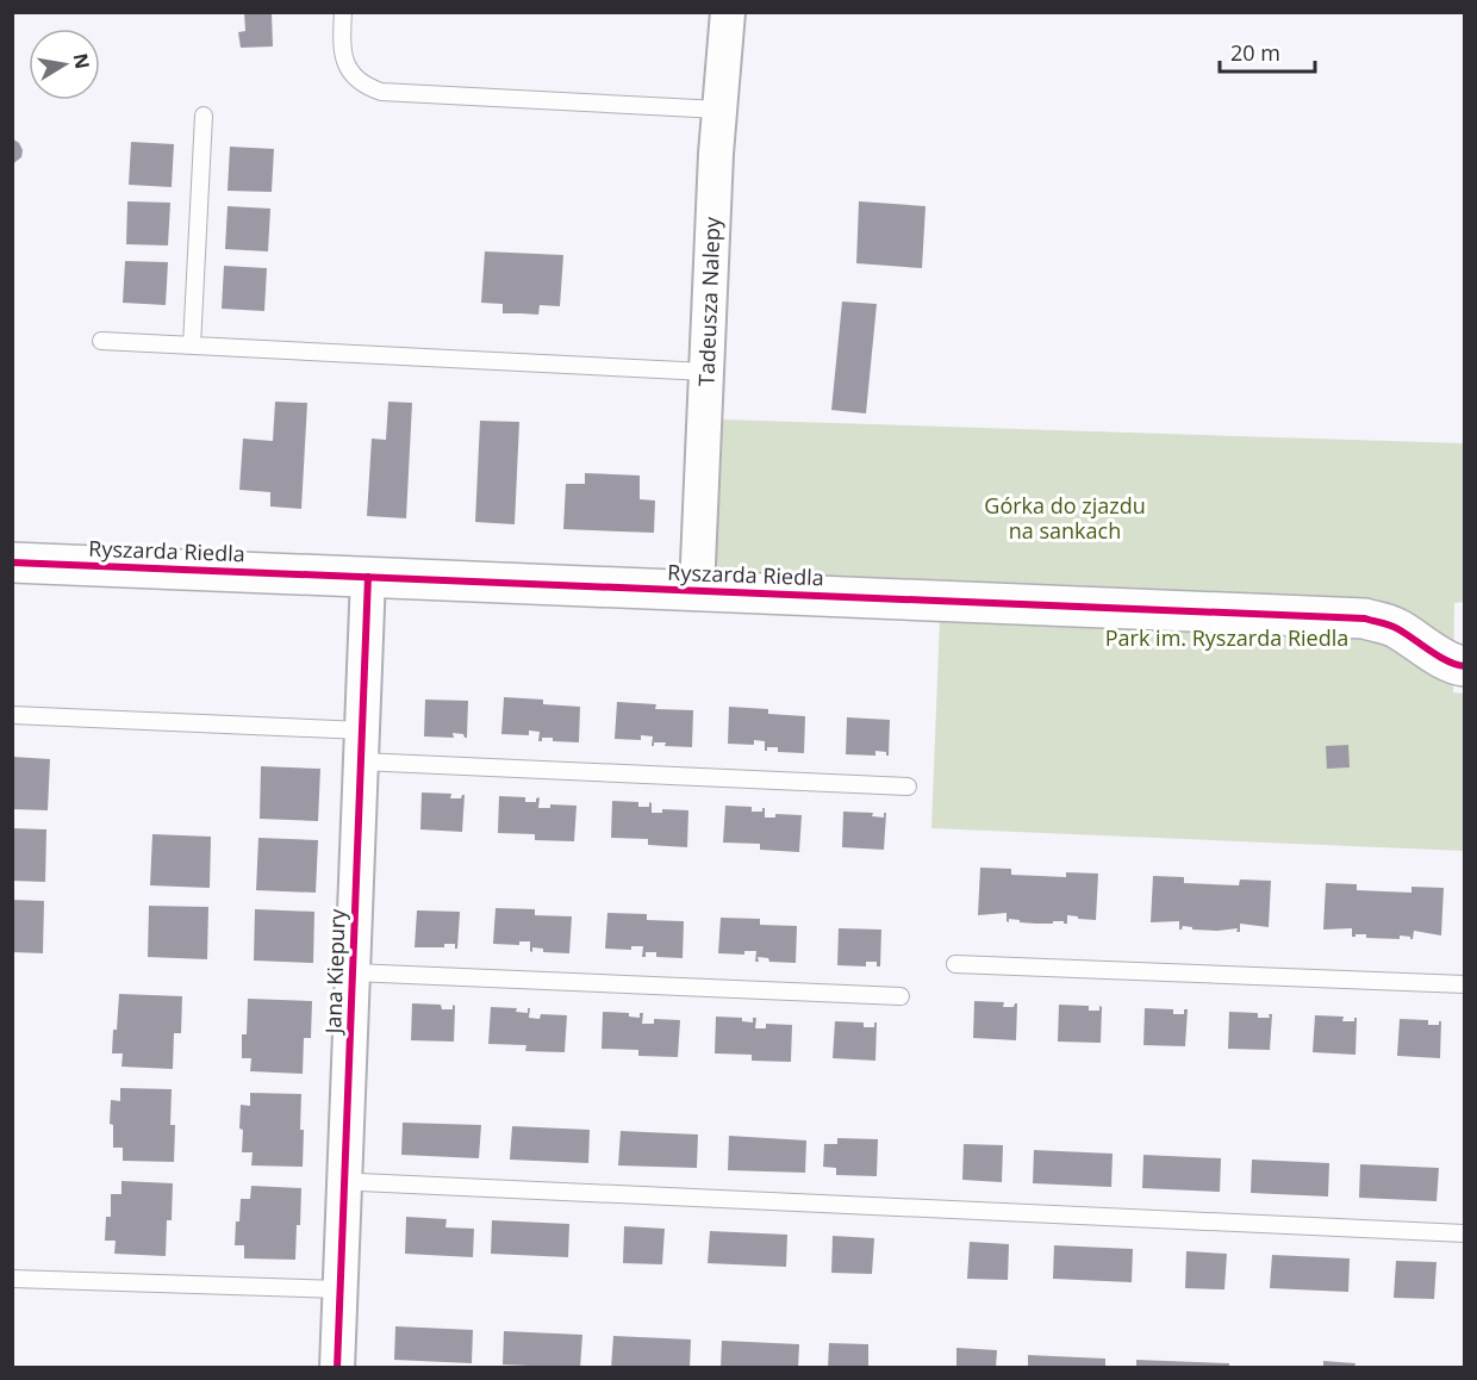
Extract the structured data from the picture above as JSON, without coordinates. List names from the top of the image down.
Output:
{
  "streets": {
    "street": ["Tadeusza Nalepy", "Ryszarda Riedla", "Jana Kiepury"]
  },
  "crossings": [
    ["Tadeusza Nalepy", "Ryszarda Riedla"],
    ["Ryszarda Riedla", "Jana Kiepury"]
  ],
  "parks": ["Górka do zjazdu na sankach", "Park im. Ryszarda Riedla"],
  "scale_bar": "20 m",
  "north": "right"
}
